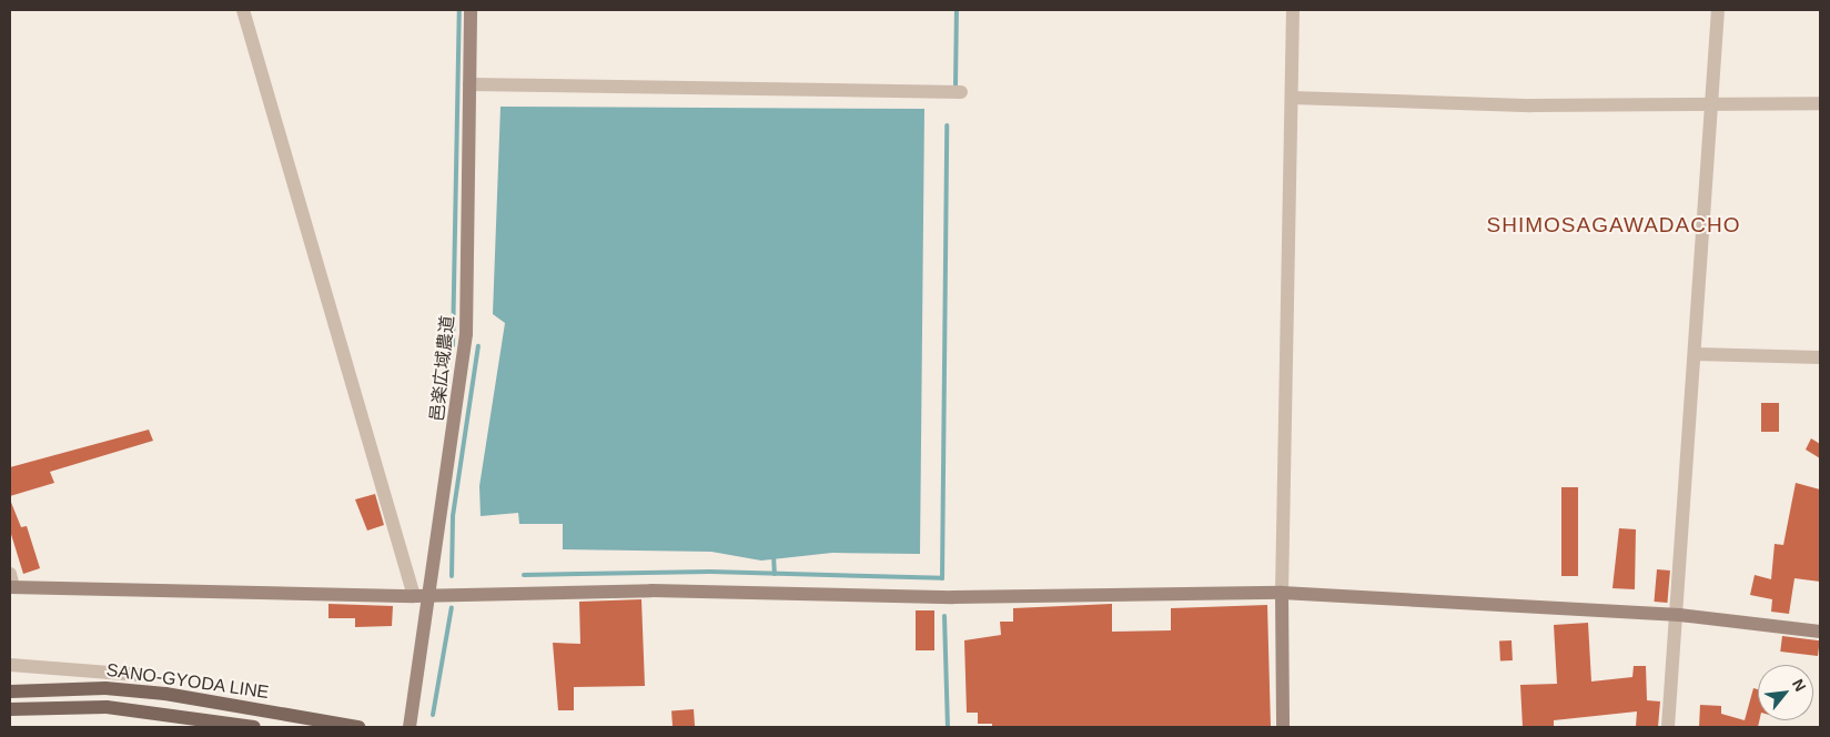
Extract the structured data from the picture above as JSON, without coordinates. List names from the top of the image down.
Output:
{
  "streets": {
    "main road": ["SANO-GYODA LINE"],
    "street": ["邑楽広域農道"]
  },
  "districts": ["SHIMOSAGAWADACHO"],
  "north": "top right"
}
